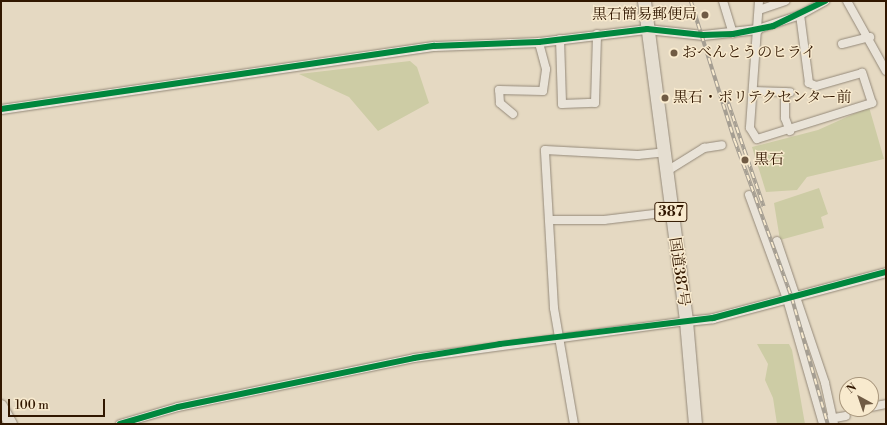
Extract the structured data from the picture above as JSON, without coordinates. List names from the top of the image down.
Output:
{
  "streets": {
    "highway": ["387", "国道387号"]
  },
  "places": [
    "黒石簡易郵便局",
    "おべんとうのヒライ",
    "黒石・ポリテクセンター前",
    "黒石"
  ],
  "scale_bar": "100 m",
  "north": "top left"
}
